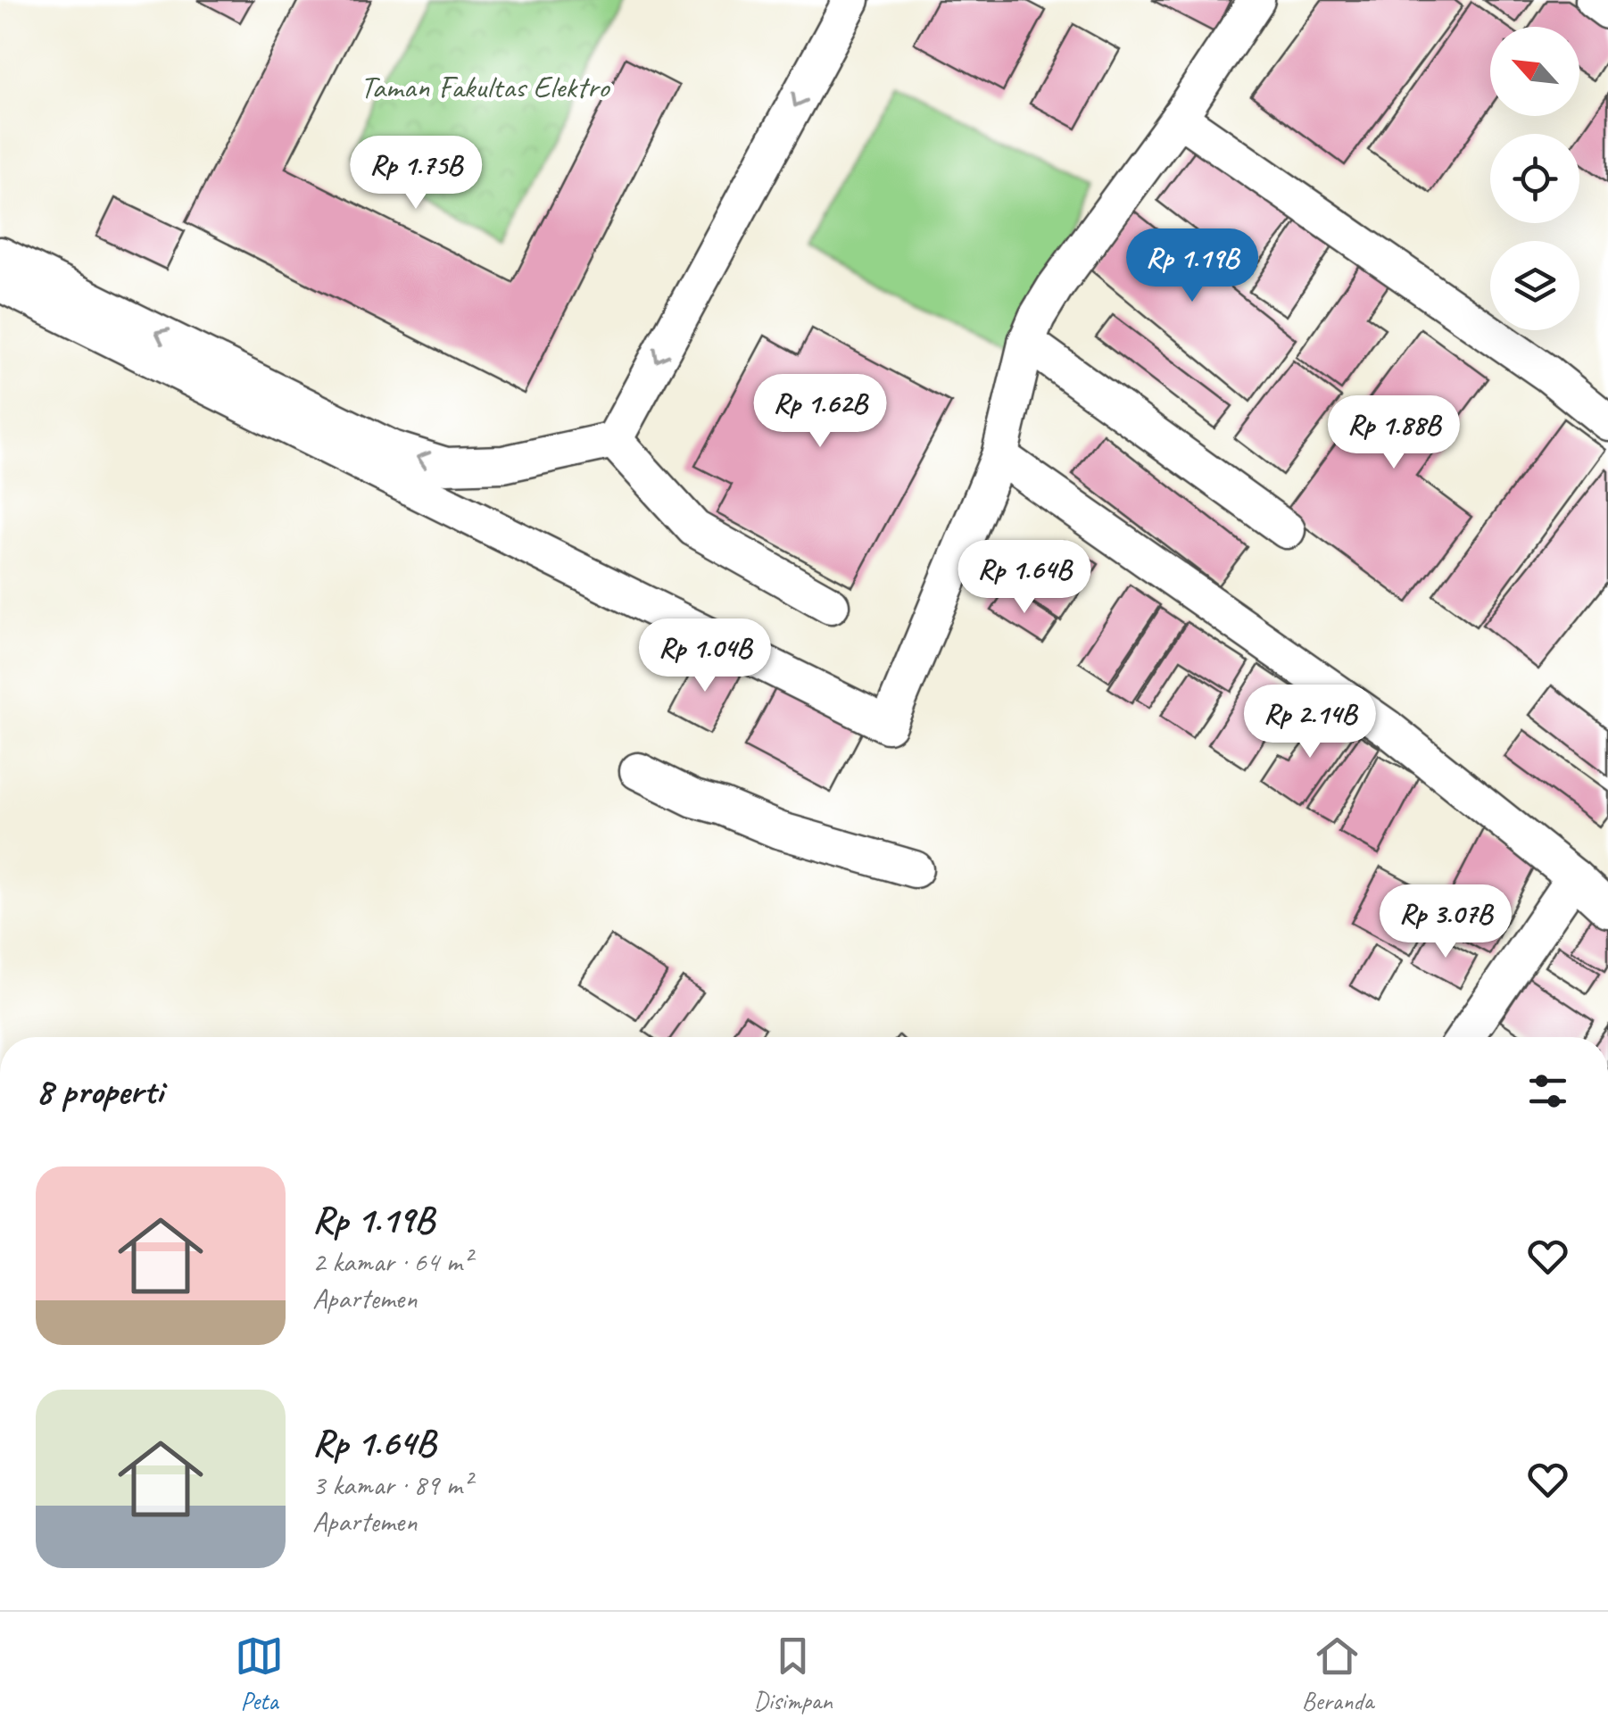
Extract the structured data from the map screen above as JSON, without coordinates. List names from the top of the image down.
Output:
{
  "parks": ["Taman Fakultas Elektro"],
  "north": "top left",
  "page": {
    "price": [
      "Rp 1.75B",
      "Rp 1.19B",
      "Rp 1.62B",
      "Rp 1.88B",
      "Rp 1.64B",
      "Rp 1.04B",
      "Rp 2.14B",
      "Rp 3.07B"
    ],
    "heading": "8 properti",
    "list": [
      {
        "name": "Rp 1.19B",
        "note": "2 kamar · 64 m² · Apartemen"
      },
      {
        "name": "Rp 1.64B",
        "note": "3 kamar · 89 m² · Apartemen"
      }
    ],
    "tabs": ["Peta", "Disimpan", "Beranda"]
  }
}
